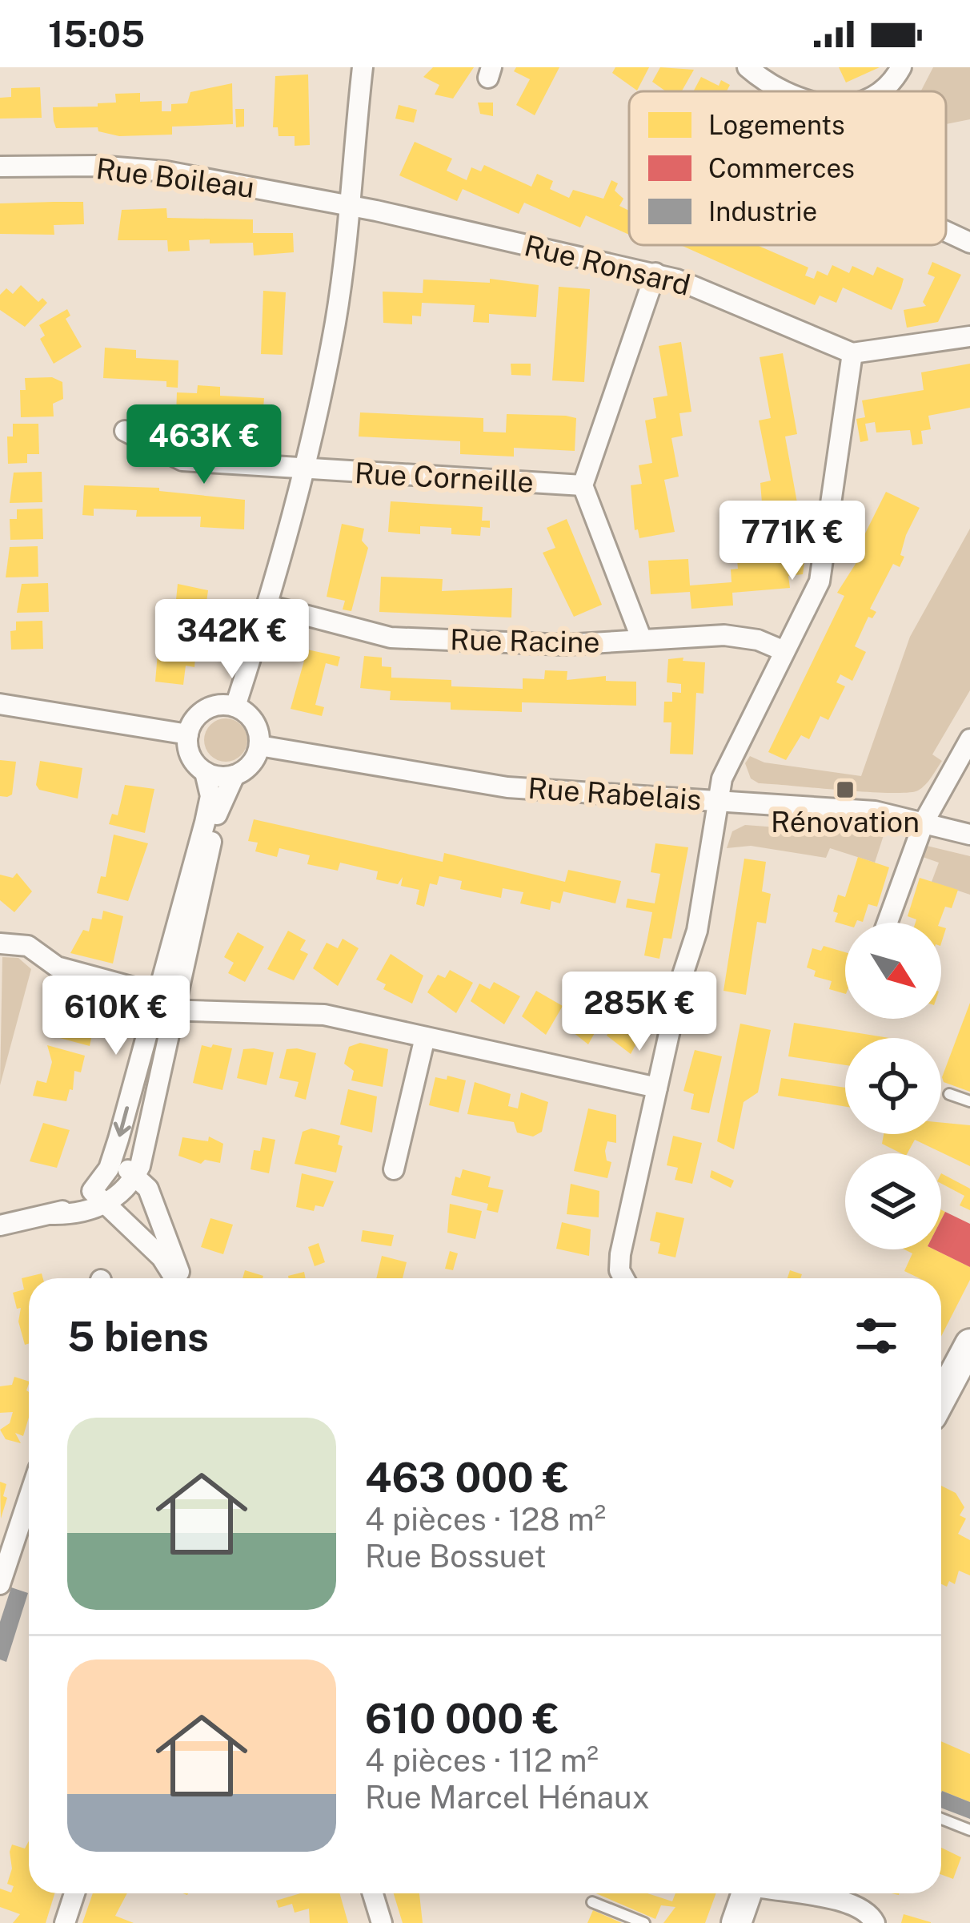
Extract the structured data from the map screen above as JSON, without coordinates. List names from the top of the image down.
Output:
{
  "streets": {
    "street": [
      "Rue Boileau",
      "Rue Ronsard",
      "Rue Corneille",
      "Rue Racine",
      "Rue Rabelais"
    ]
  },
  "crossings": [
    ["Rue Boileau", "Rue Ronsard"]
  ],
  "places": {
    "transit": ["Rénovation"]
  },
  "legend": ["Logements", "Commerces", "Industrie"],
  "north": "bottom right",
  "page": {
    "status": "15:05",
    "price": [
      "463K €",
      "771K €",
      "342K €",
      "285K €",
      "610K €"
    ],
    "heading": "5 biens",
    "list": [
      {
        "name": "463 000 €",
        "note": "4 pièces · 128 m² · Rue Bossuet"
      },
      {
        "name": "610 000 €",
        "note": "4 pièces · 112 m² · Rue Marcel Hénaux"
      }
    ]
  }
}
